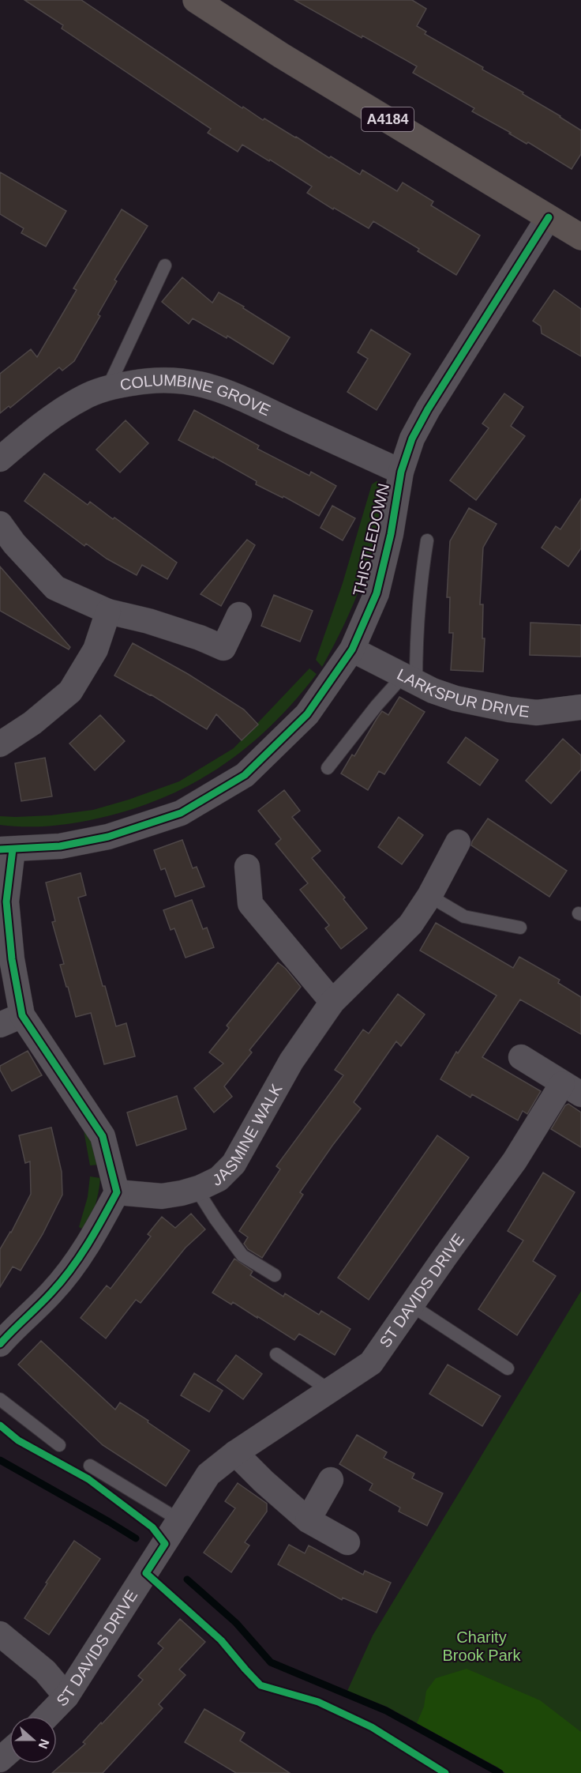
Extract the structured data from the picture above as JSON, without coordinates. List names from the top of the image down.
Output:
{
  "streets": {
    "main road": ["A4184"],
    "street": [
      "COLUMBINE GROVE",
      "THISTLEDOWN",
      "LARKSPUR DRIVE",
      "JASMINE WALK",
      "ST DAVIDS DRIVE"
    ]
  },
  "crossings": [
    ["A4184", "THISTLEDOWN"],
    ["COLUMBINE GROVE", "THISTLEDOWN"],
    ["THISTLEDOWN", "LARKSPUR DRIVE"]
  ],
  "parks": ["Charity Brook Park"],
  "north": "right"
}
